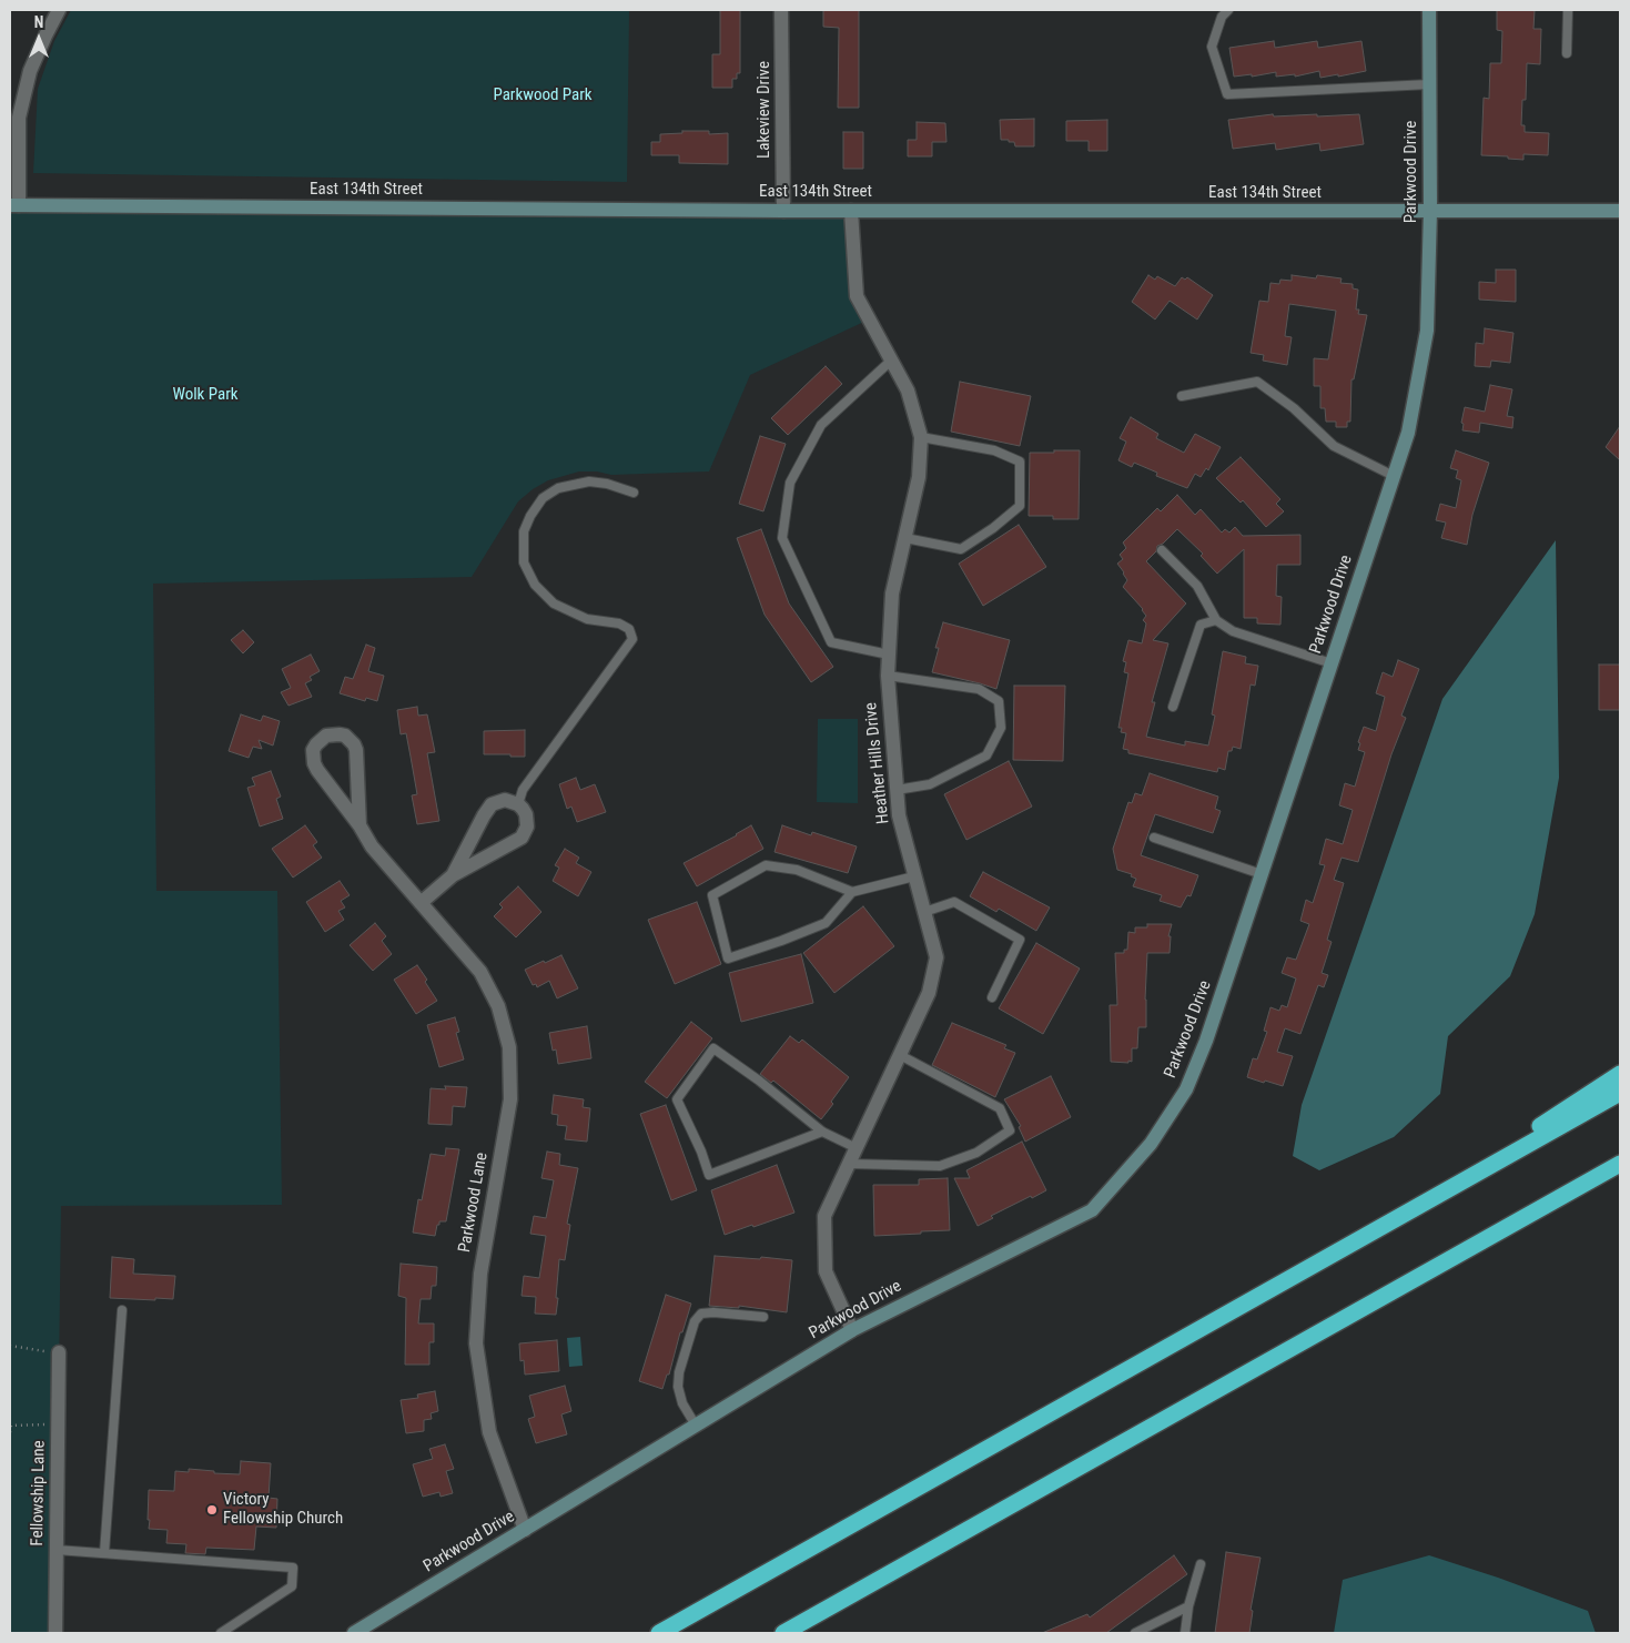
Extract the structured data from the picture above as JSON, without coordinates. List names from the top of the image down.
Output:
{
  "streets": {
    "street": [
      "Lakeview Drive",
      "Parkwood Drive",
      "East 134th Street",
      "Heather Hills Drive",
      "Parkwood Lane",
      "Fellowship Lane"
    ]
  },
  "crossings": [
    ["Lakeview Drive", "East 134th Street"],
    ["Parkwood Drive", "East 134th Street"],
    ["Parkwood Drive", "Heather Hills Drive"],
    ["Parkwood Drive", "Parkwood Lane"],
    ["East 134th Street", "Heather Hills Drive"]
  ],
  "parks": ["Parkwood Park", "Wolk Park"],
  "places": ["Victory Fellowship Church"],
  "north": "top"
}
